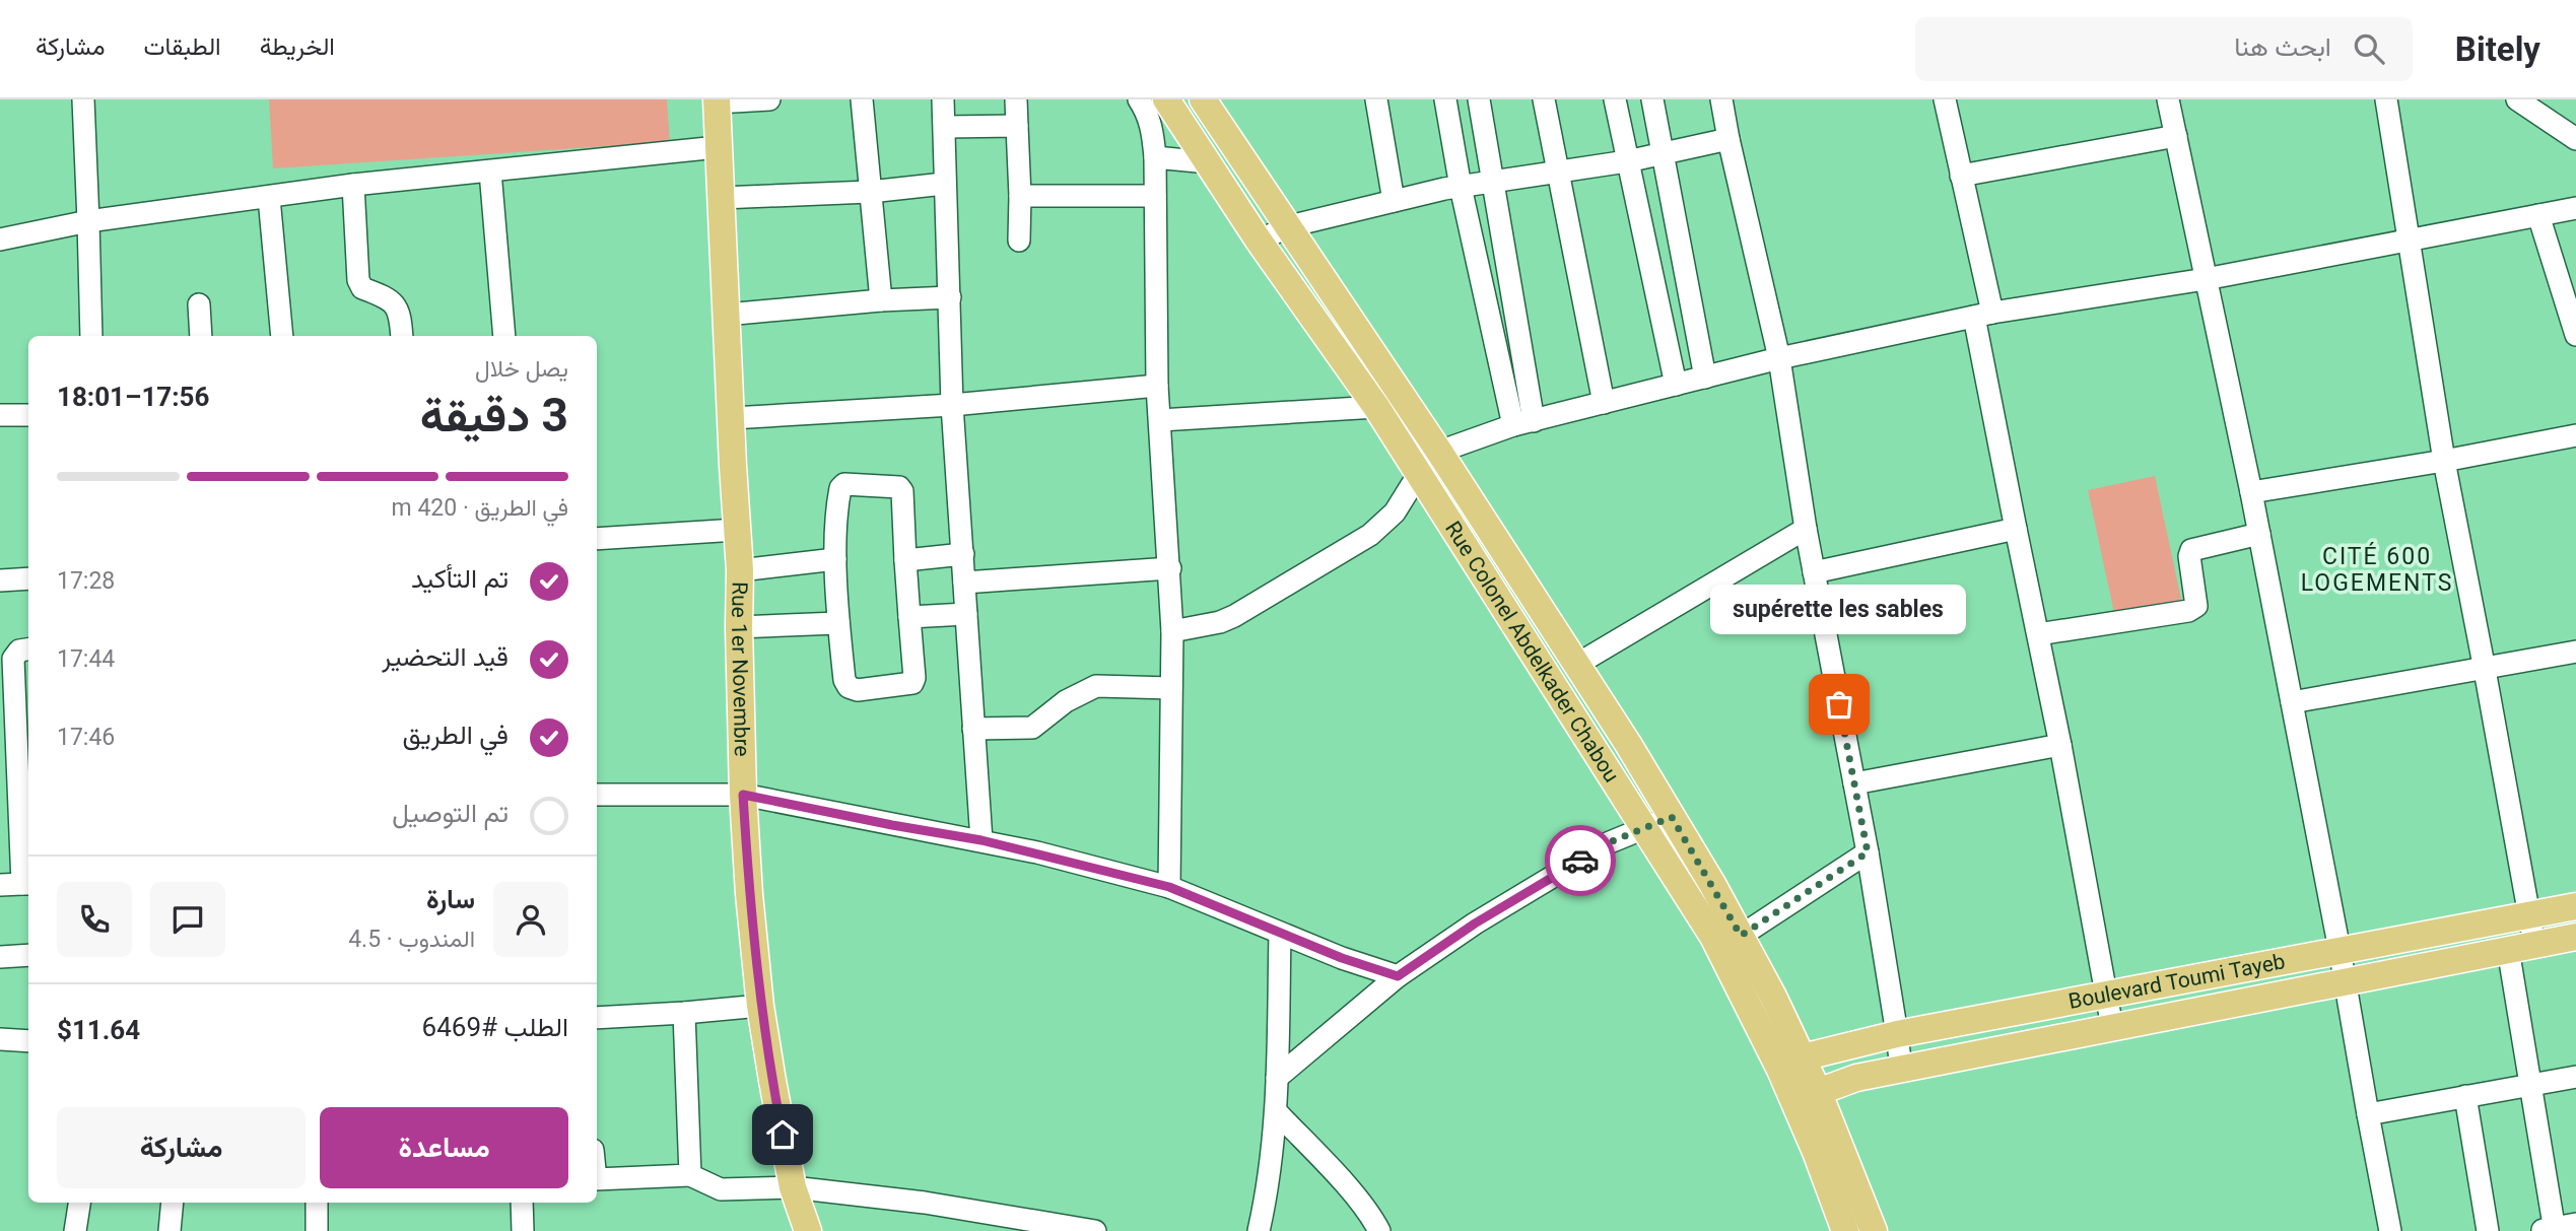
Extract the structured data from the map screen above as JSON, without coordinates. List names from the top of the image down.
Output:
{
  "streets": {
    "main road": ["Rue Colonel Abdelkader Chabou", "Rue 1er Novembre", "Boulevard Toumi Tayeb"]
  },
  "crossings": [
    ["Rue Colonel Abdelkader Chabou", "Boulevard Toumi Tayeb"]
  ],
  "districts": ["CITÉ 600 LOGEMENTS"],
  "places": ["supérette les sables"],
  "page": {
    "header": "Bitely",
    "search": "ابحث هنا",
    "nav": ["الخريطة", "الطبقات", "مشاركة"],
    "heading": ["3 دقيقة", "يصل خلال", "17:56–18:01"],
    "panel": [
      "سارة",
      "المندوب · 4.5",
      "الطلب #6469",
      "$11.64"
    ],
    "bar": "في الطريق · 420 m",
    "list": [
      ["تم التأكيد", "17:28"],
      ["قيد التحضير", "17:44"],
      ["في الطريق", "17:46"],
      "تم التوصيل"
    ],
    "bubble": "supérette les sables",
    "buttons": ["مساعدة", "مشاركة"]
  }
}
